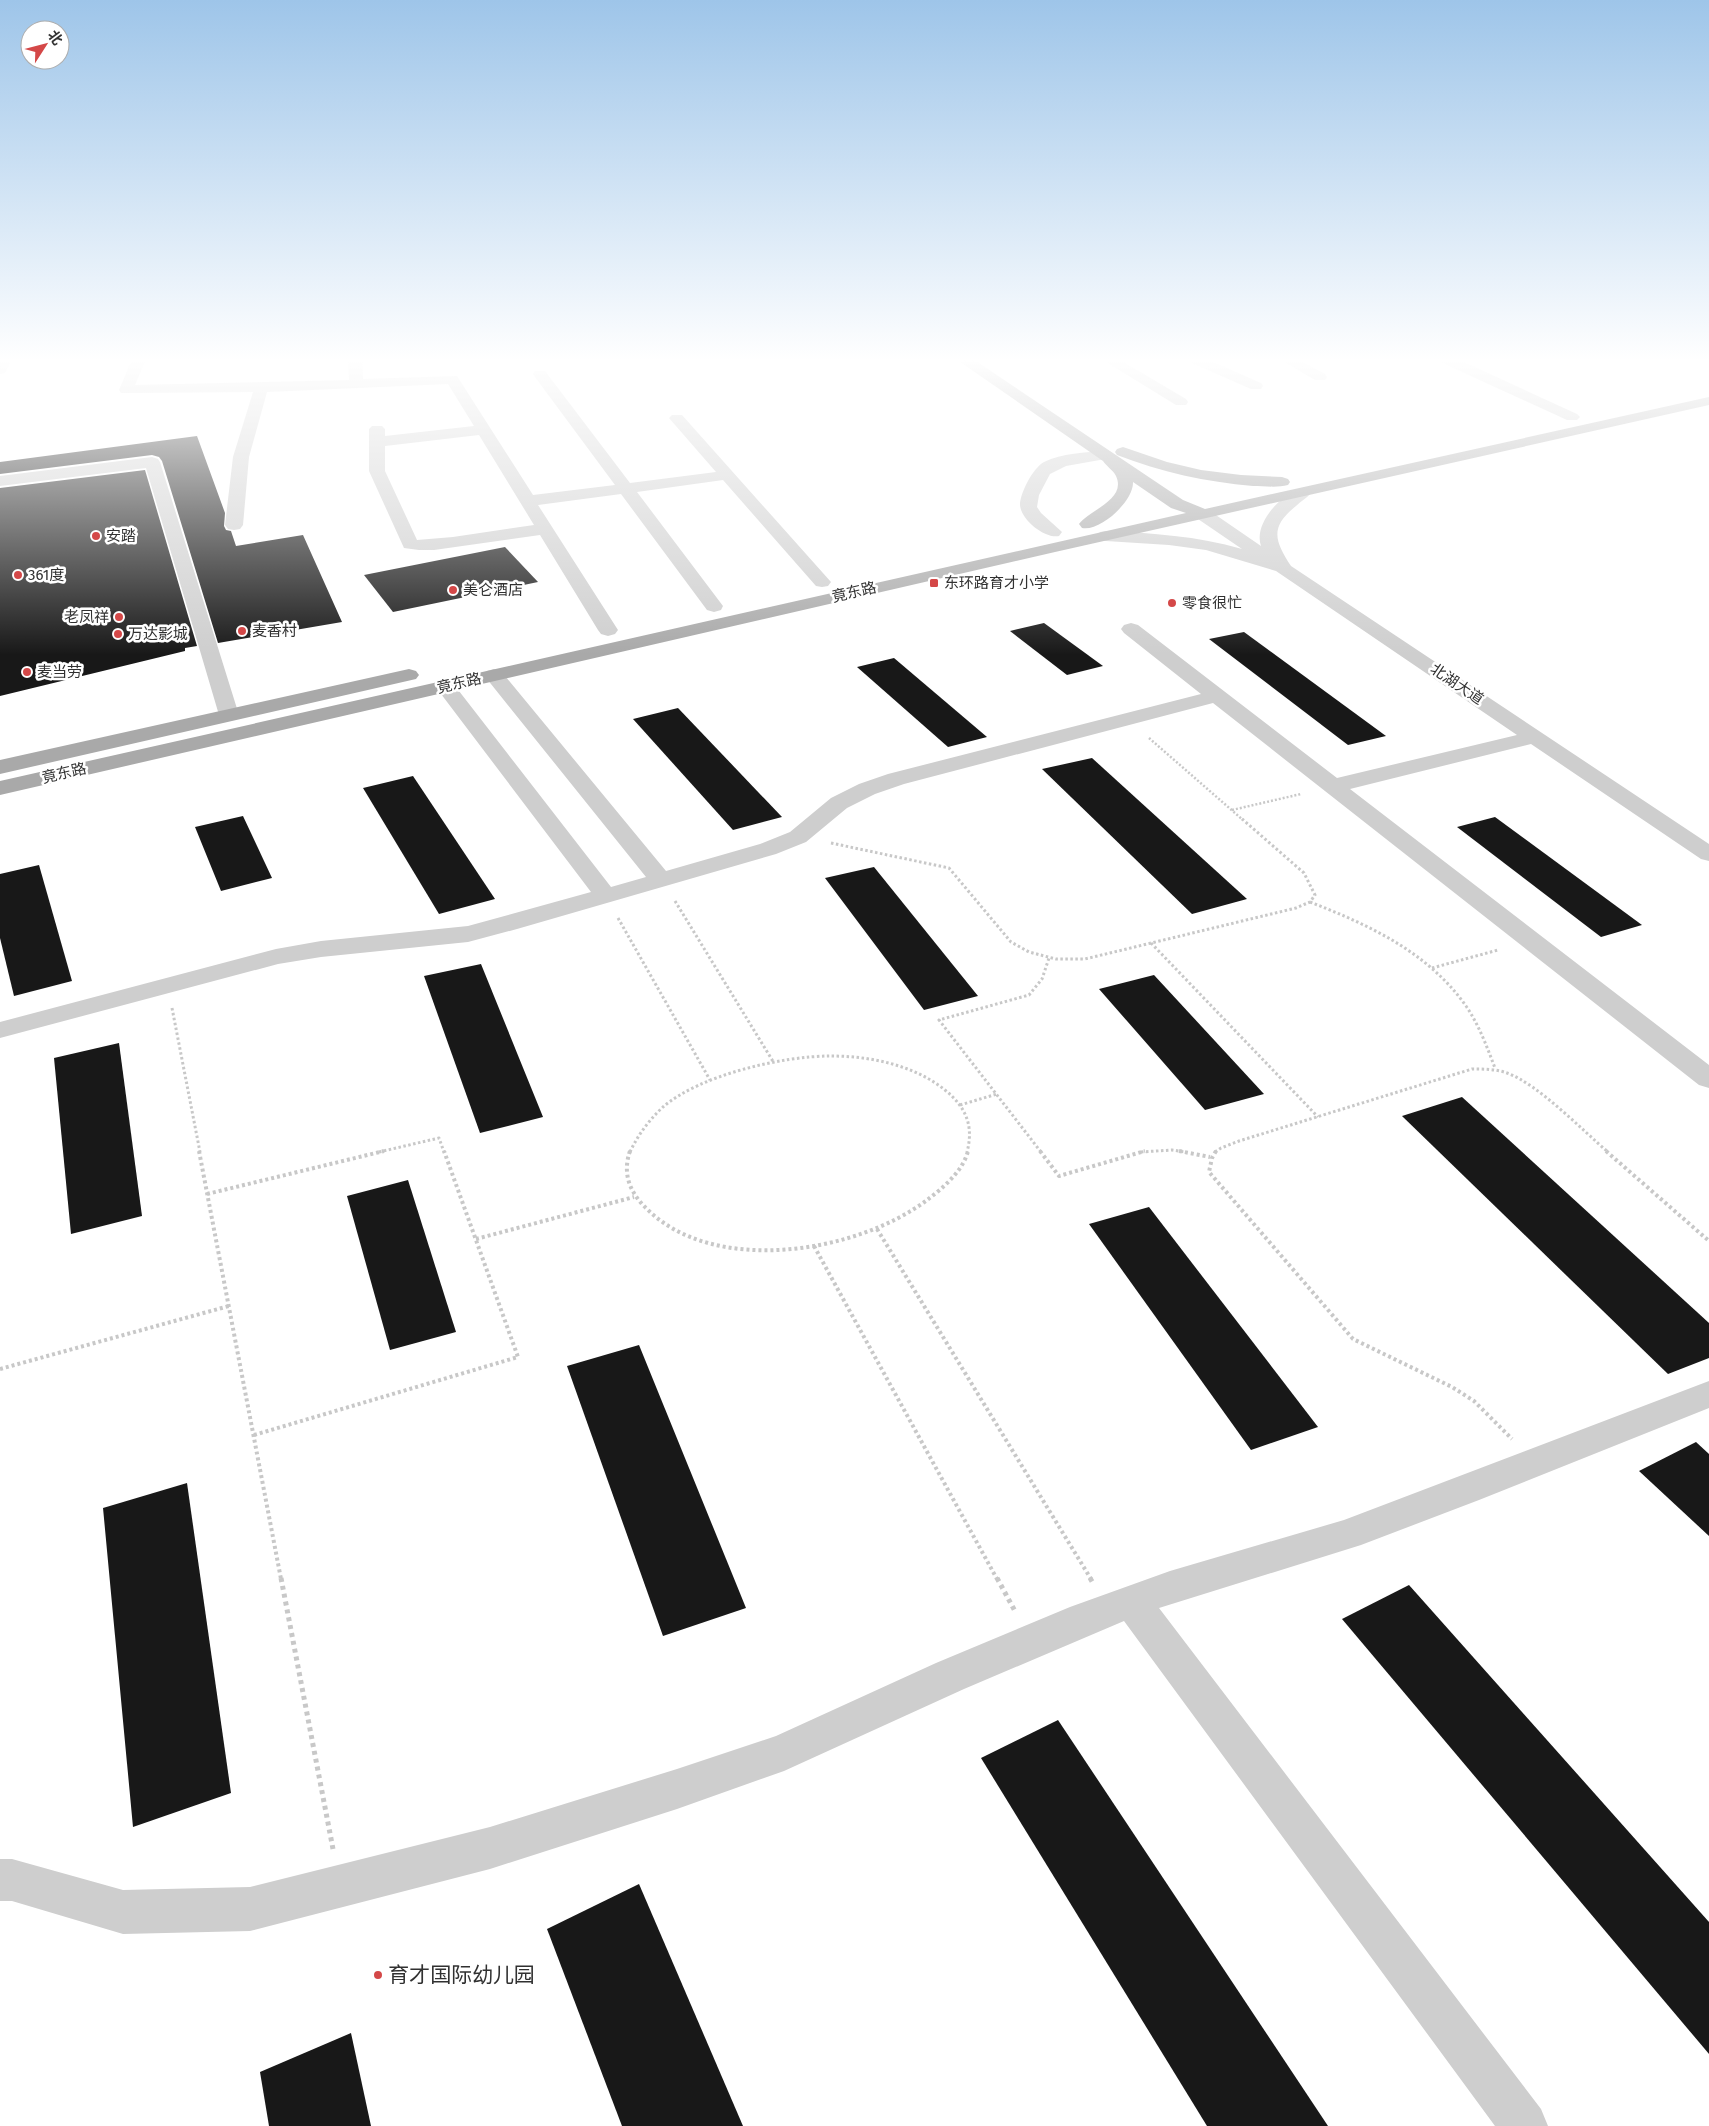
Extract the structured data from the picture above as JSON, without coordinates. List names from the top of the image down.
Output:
{
  "streets": {
    "main road": ["竟东路", "北湖大道"]
  },
  "crossings": [
    ["竟东路", "北湖大道"]
  ],
  "places": {
    "other": [
      "安踏",
      "361度",
      "美仑酒店",
      "零食很忙",
      "老凤祥",
      "麦香村",
      "万达影城",
      "麦当劳",
      "育才国际幼儿园"
    ],
    "transit": ["东环路育才小学"]
  },
  "north": "top right"
}
